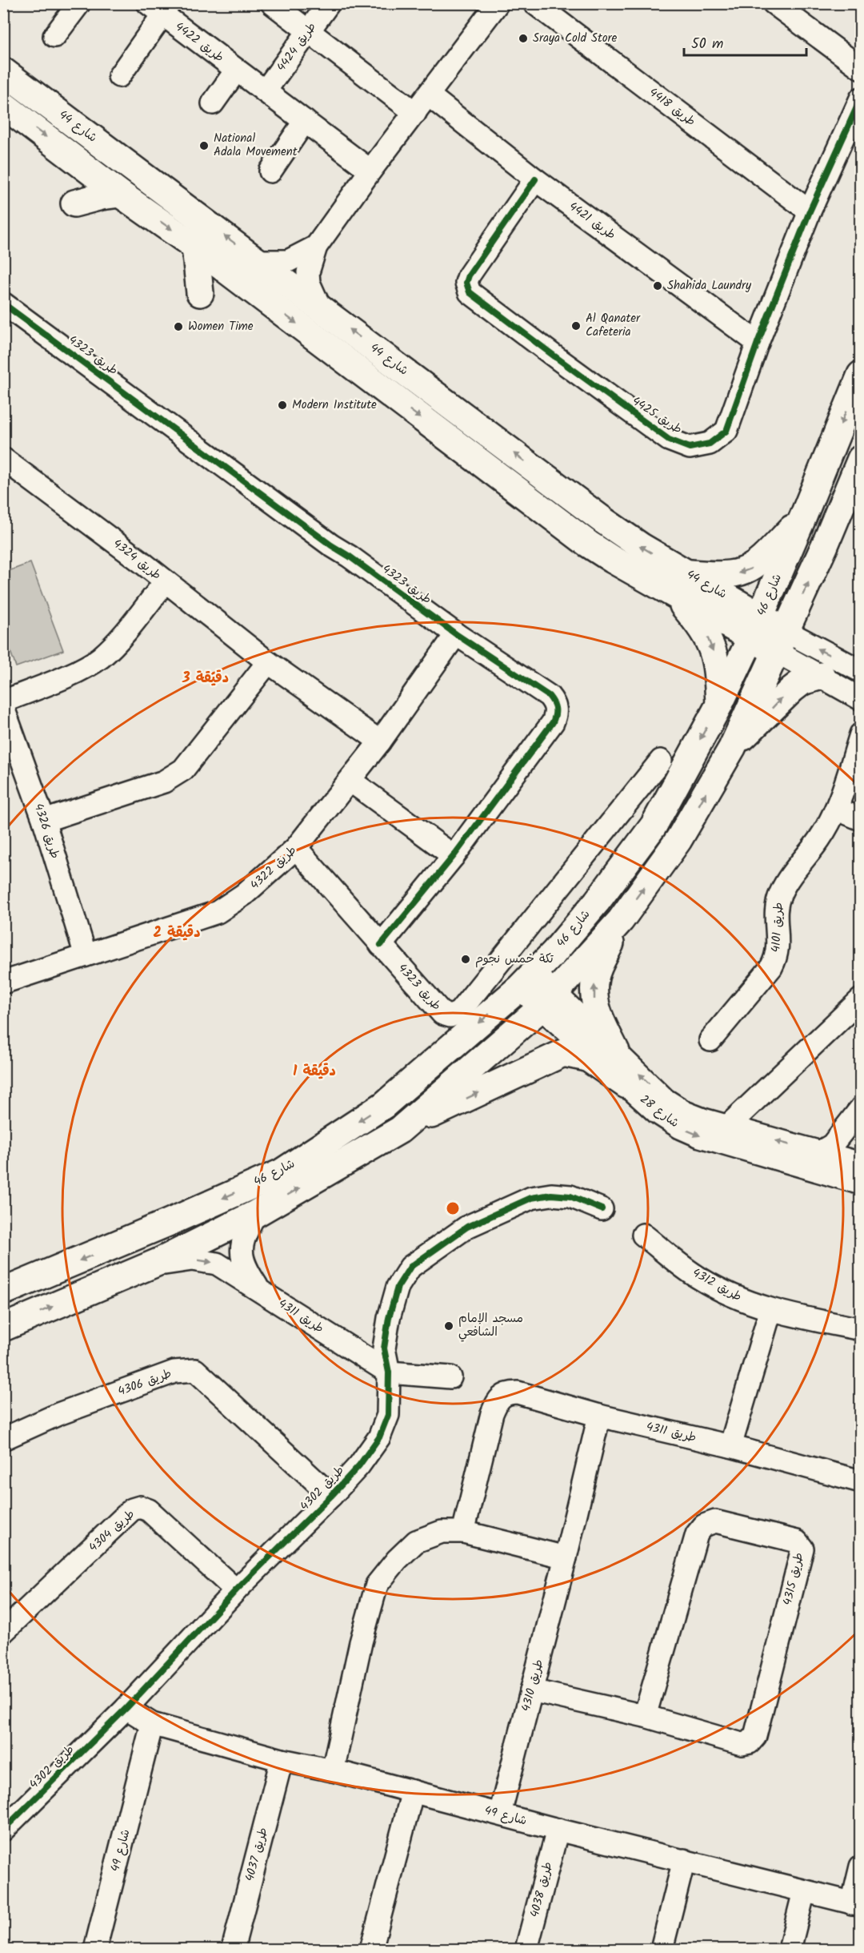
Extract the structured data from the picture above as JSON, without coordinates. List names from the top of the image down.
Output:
{
  "streets": {
    "main road": ["شارع 44", "شارع 46"],
    "street": [
      "طريق 4422",
      "طريق 4424",
      "طريق 4418",
      "طريق 4421",
      "طريق 4323",
      "طريق 4425",
      "طريق 4324",
      "طريق 4326",
      "طريق 4322",
      "طريق 4101",
      "شارع 28",
      "طريق 4312",
      "طريق 4311",
      "طريق 4306",
      "طريق 4302",
      "طريق 4304",
      "طريق 4315",
      "طريق 4310",
      "شارع 49",
      "طريق 4037",
      "طريق 4038"
    ]
  },
  "crossings": [
    ["طريق 4422", "طريق 4424"],
    ["طريق 4418", "طريق 4425"],
    ["شارع 44", "شارع 46"],
    ["طريق 4421", "طريق 4425"],
    ["طريق 4323", "طريق 4322"],
    ["طريق 4324", "طريق 4322"],
    ["شارع 46", "شارع 28"],
    ["شارع 46", "طريق 4311"],
    ["طريق 4326", "طريق 4322"],
    ["طريق 4311", "طريق 4302"],
    ["طريق 4311", "طريق 4310"],
    ["طريق 4306", "طريق 4302"],
    ["طريق 4302", "طريق 4304"],
    ["طريق 4302", "شارع 49"],
    ["طريق 4315", "طريق 4310"],
    ["طريق 4310", "شارع 49"],
    ["شارع 49", "طريق 4037"],
    ["شارع 49", "طريق 4038"]
  ],
  "places": [
    "Sraya Cold Store",
    "National Adala Movement",
    "Shahida Laundry",
    "Al Qanater Cafeteria",
    "Women Time",
    "Modern Institute",
    "تكة خمس نجوم",
    "مسجد الإمام الشافعي"
  ],
  "scale_bar": "50 m",
  "rings": ["3 دقيقة", "2 دقيقة", "1 دقيقة"]
}
